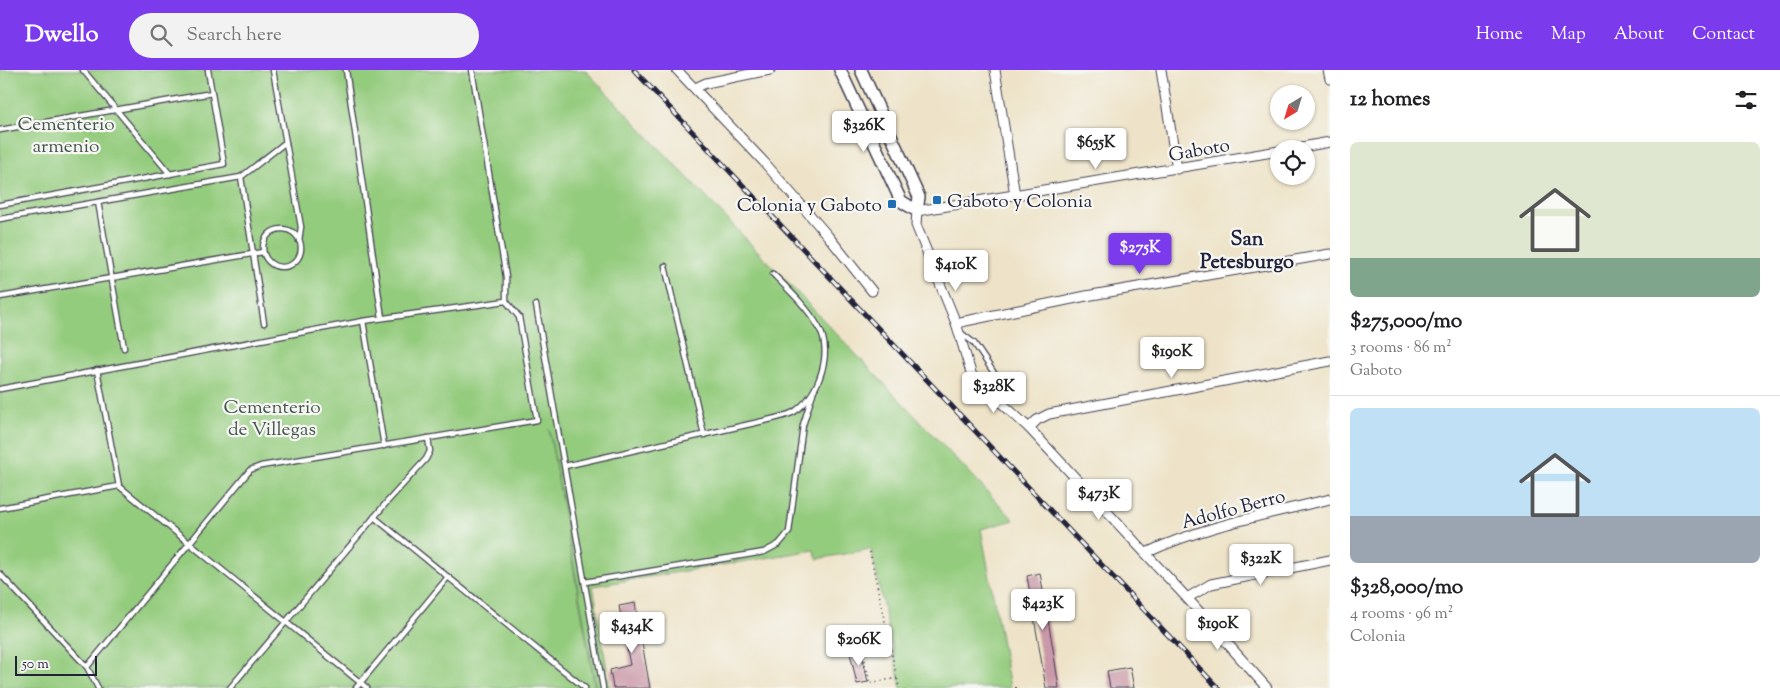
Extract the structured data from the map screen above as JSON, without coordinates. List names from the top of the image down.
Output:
{
  "streets": {
    "street": ["Gaboto", "Adolfo Berro"]
  },
  "districts": ["San Petesburgo"],
  "parks": ["Cementerio armenio", "Cementerio de Villegas"],
  "places": {
    "transit": ["Gaboto y Colonia", "Colonia y Gaboto"]
  },
  "scale_bar": "50 m",
  "north": "bottom left",
  "page": {
    "header": "Dwello",
    "search": "Search here",
    "nav": [
      "Home",
      "Map",
      "About",
      "Contact"
    ],
    "heading": "12 homes",
    "price": [
      "$326K",
      "$655K",
      "$275K",
      "$410K",
      "$190K",
      "$328K",
      "$473K",
      "$322K",
      "$423K",
      "$190K",
      "$434K",
      "$206K"
    ],
    "list": [
      {
        "name": "$275,000/mo",
        "note": "3 rooms · 86 m² · Gaboto"
      },
      {
        "name": "$328,000/mo",
        "note": "4 rooms · 96 m² · Colonia"
      }
    ],
    "scale": "50 m"
  }
}
